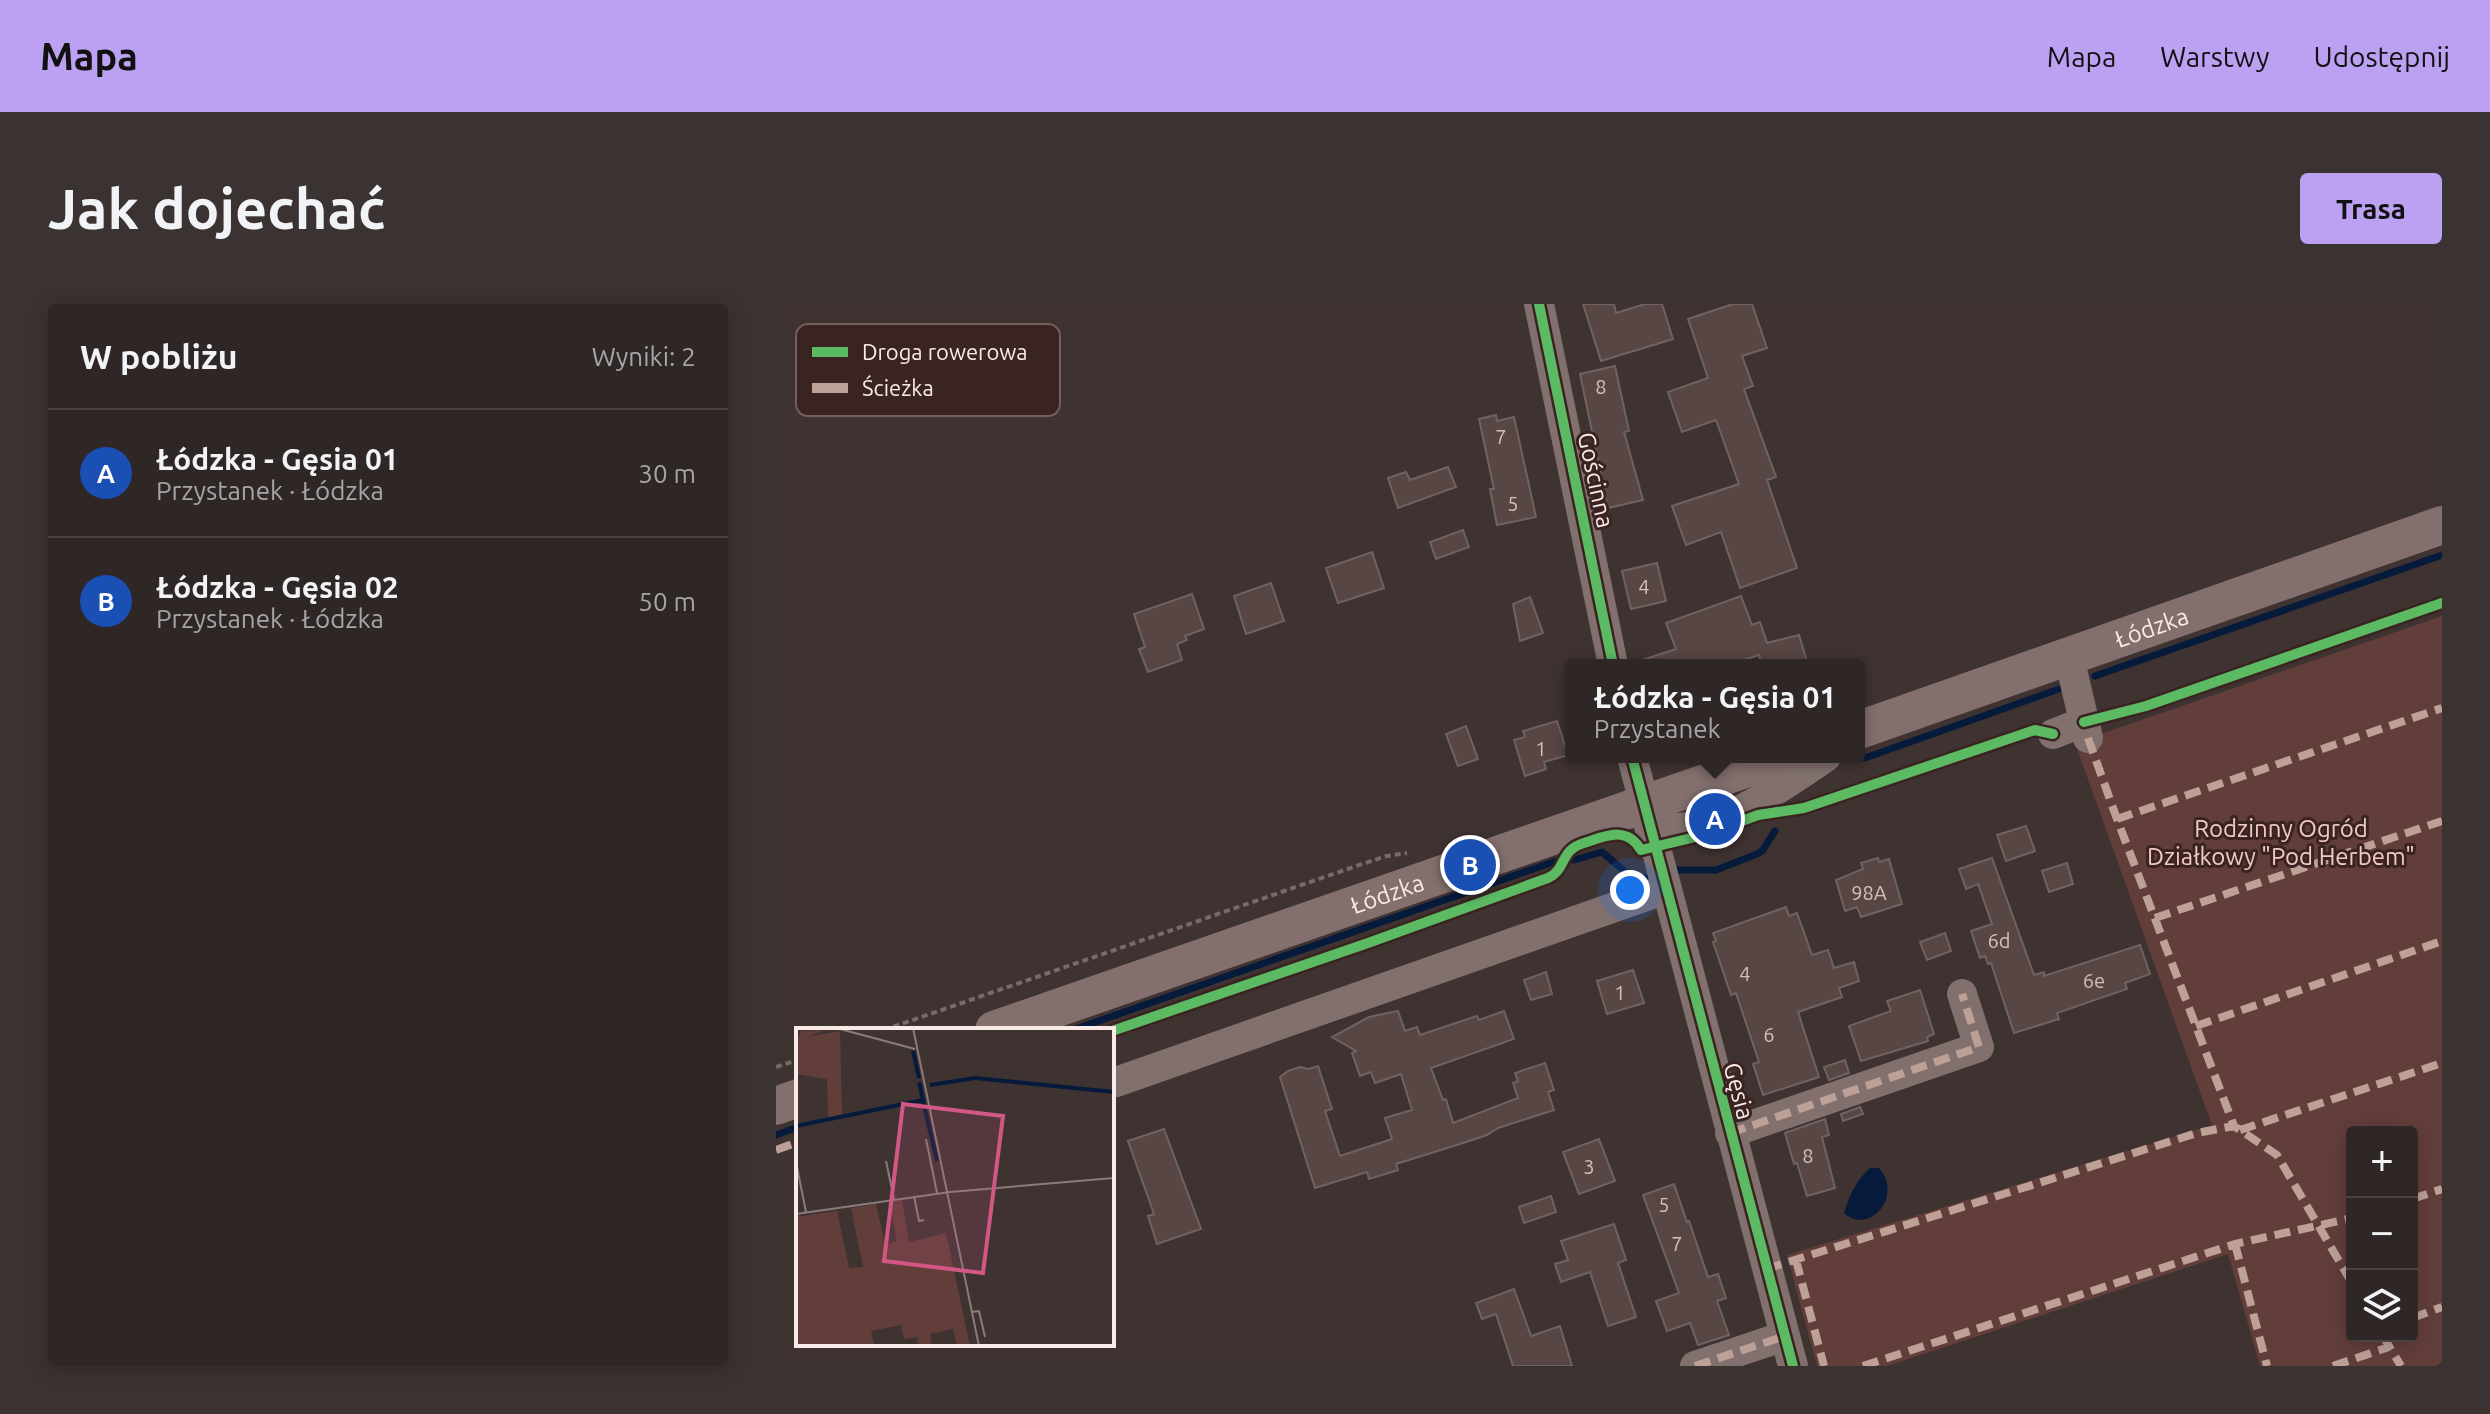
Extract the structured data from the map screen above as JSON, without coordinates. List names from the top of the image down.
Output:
{
  "streets": {
    "main road": ["Łódzka"],
    "street": ["Gościnna", "Gęsia"]
  },
  "crossings": [
    ["Łódzka", "Gęsia"]
  ],
  "parks": ["Rodzinny Ogród Działkowy \"Pod Herbem\""],
  "house_numbers": [
    "8",
    "7",
    "5",
    "4",
    "1",
    "98A",
    "6d",
    "4",
    "6e",
    "1",
    "6",
    "8",
    "3",
    "5",
    "7"
  ],
  "legend": ["Droga rowerowa", "Ścieżka"],
  "page": {
    "header": "Mapa",
    "nav": ["Mapa", "Warstwy", "Udostępnij"],
    "buttons": "Trasa",
    "title": "Jak dojechać",
    "heading": ["W pobliżu", "Wyniki: 2"],
    "list": [
      {
        "mark": "A",
        "name": "Łódzka - Gęsia 01",
        "note": "Przystanek · Łódzka",
        "value": "30 m"
      },
      {
        "mark": "B",
        "name": "Łódzka - Gęsia 02",
        "note": "Przystanek · Łódzka",
        "value": "50 m"
      }
    ],
    "popup": ["Łódzka - Gęsia 01", "Przystanek"],
    "pins": ["A", "B"],
    "map_buttons": ["+", "−"]
  }
}
